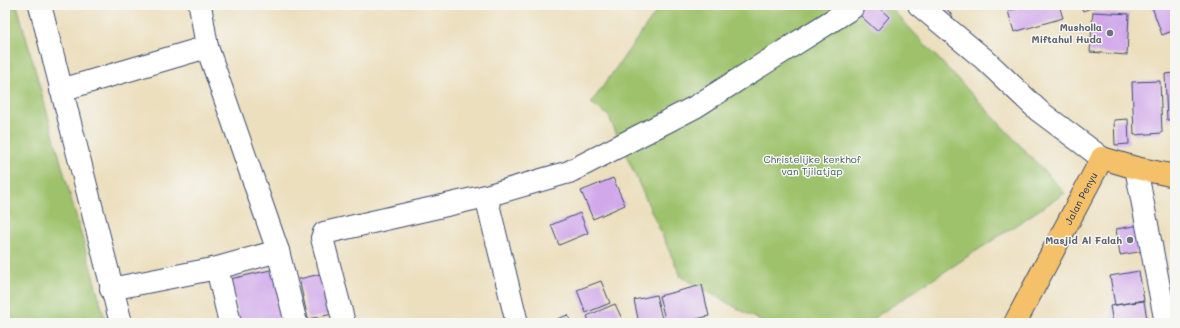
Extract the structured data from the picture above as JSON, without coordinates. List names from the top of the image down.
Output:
{
  "streets": {
    "main road": ["Jalan Penyu"]
  },
  "parks": ["Christelijke kerkhof van Tjilatjap"],
  "places": ["Musholla Miftahul Huda", "Masjid Al Falah"]
}
